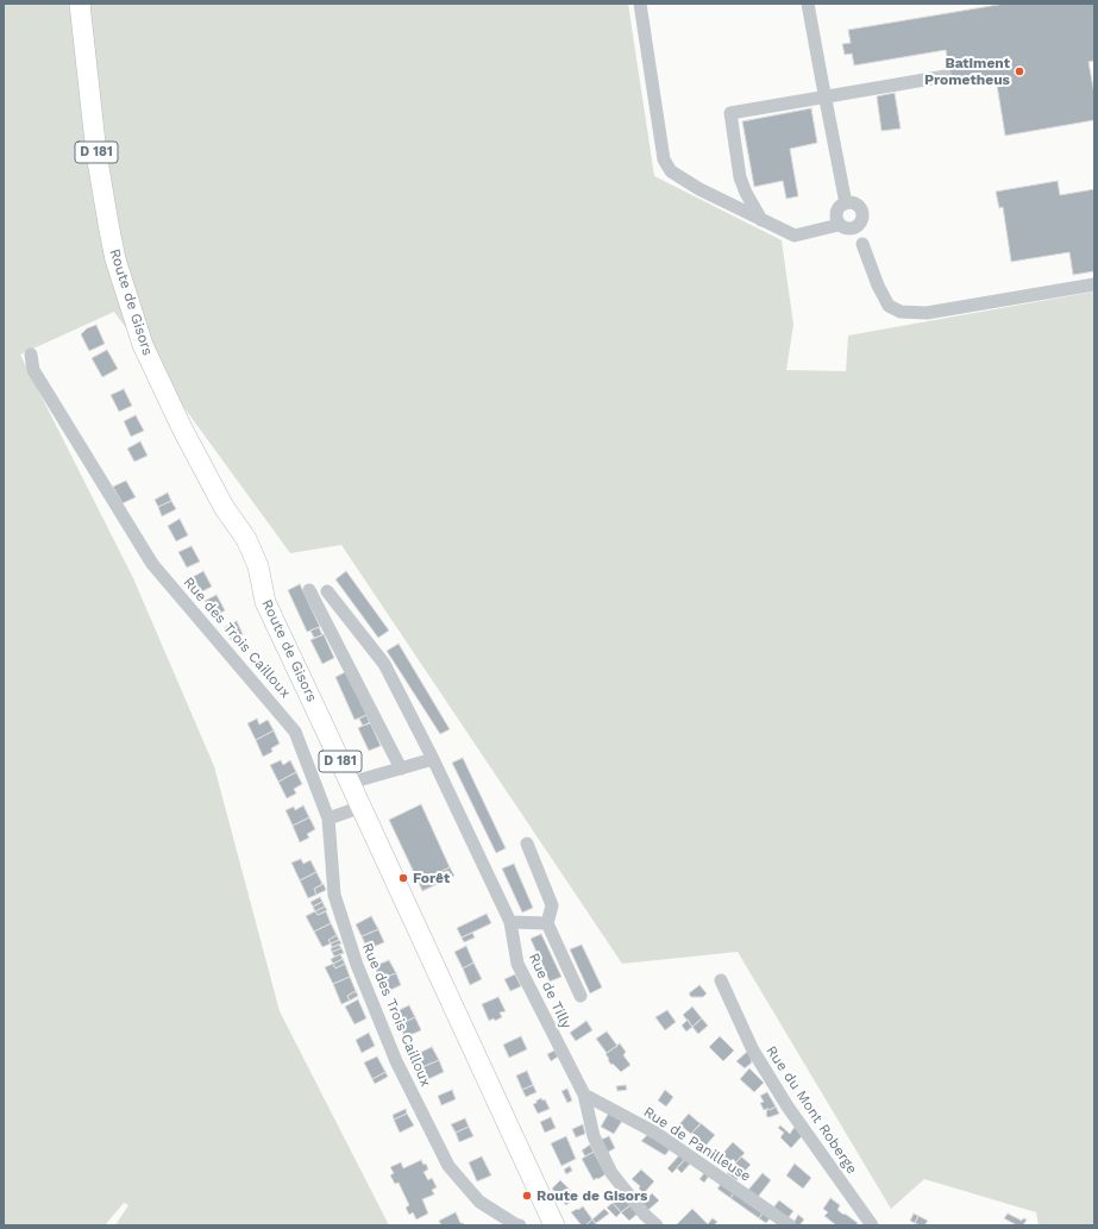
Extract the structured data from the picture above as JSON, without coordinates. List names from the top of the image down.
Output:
{
  "streets": {
    "main road": ["D 181", "Route de Gisors"],
    "street": [
      "Rue des Trois Cailloux",
      "Rue de Tilly",
      "Rue du Mont Roberge",
      "Rue de Panilleuse"
    ]
  },
  "crossings": [
    ["Rue de Tilly", "Rue de Panilleuse"]
  ],
  "places": ["Batiment Prometheus", "Forêt", "Route de Gisors"]
}
